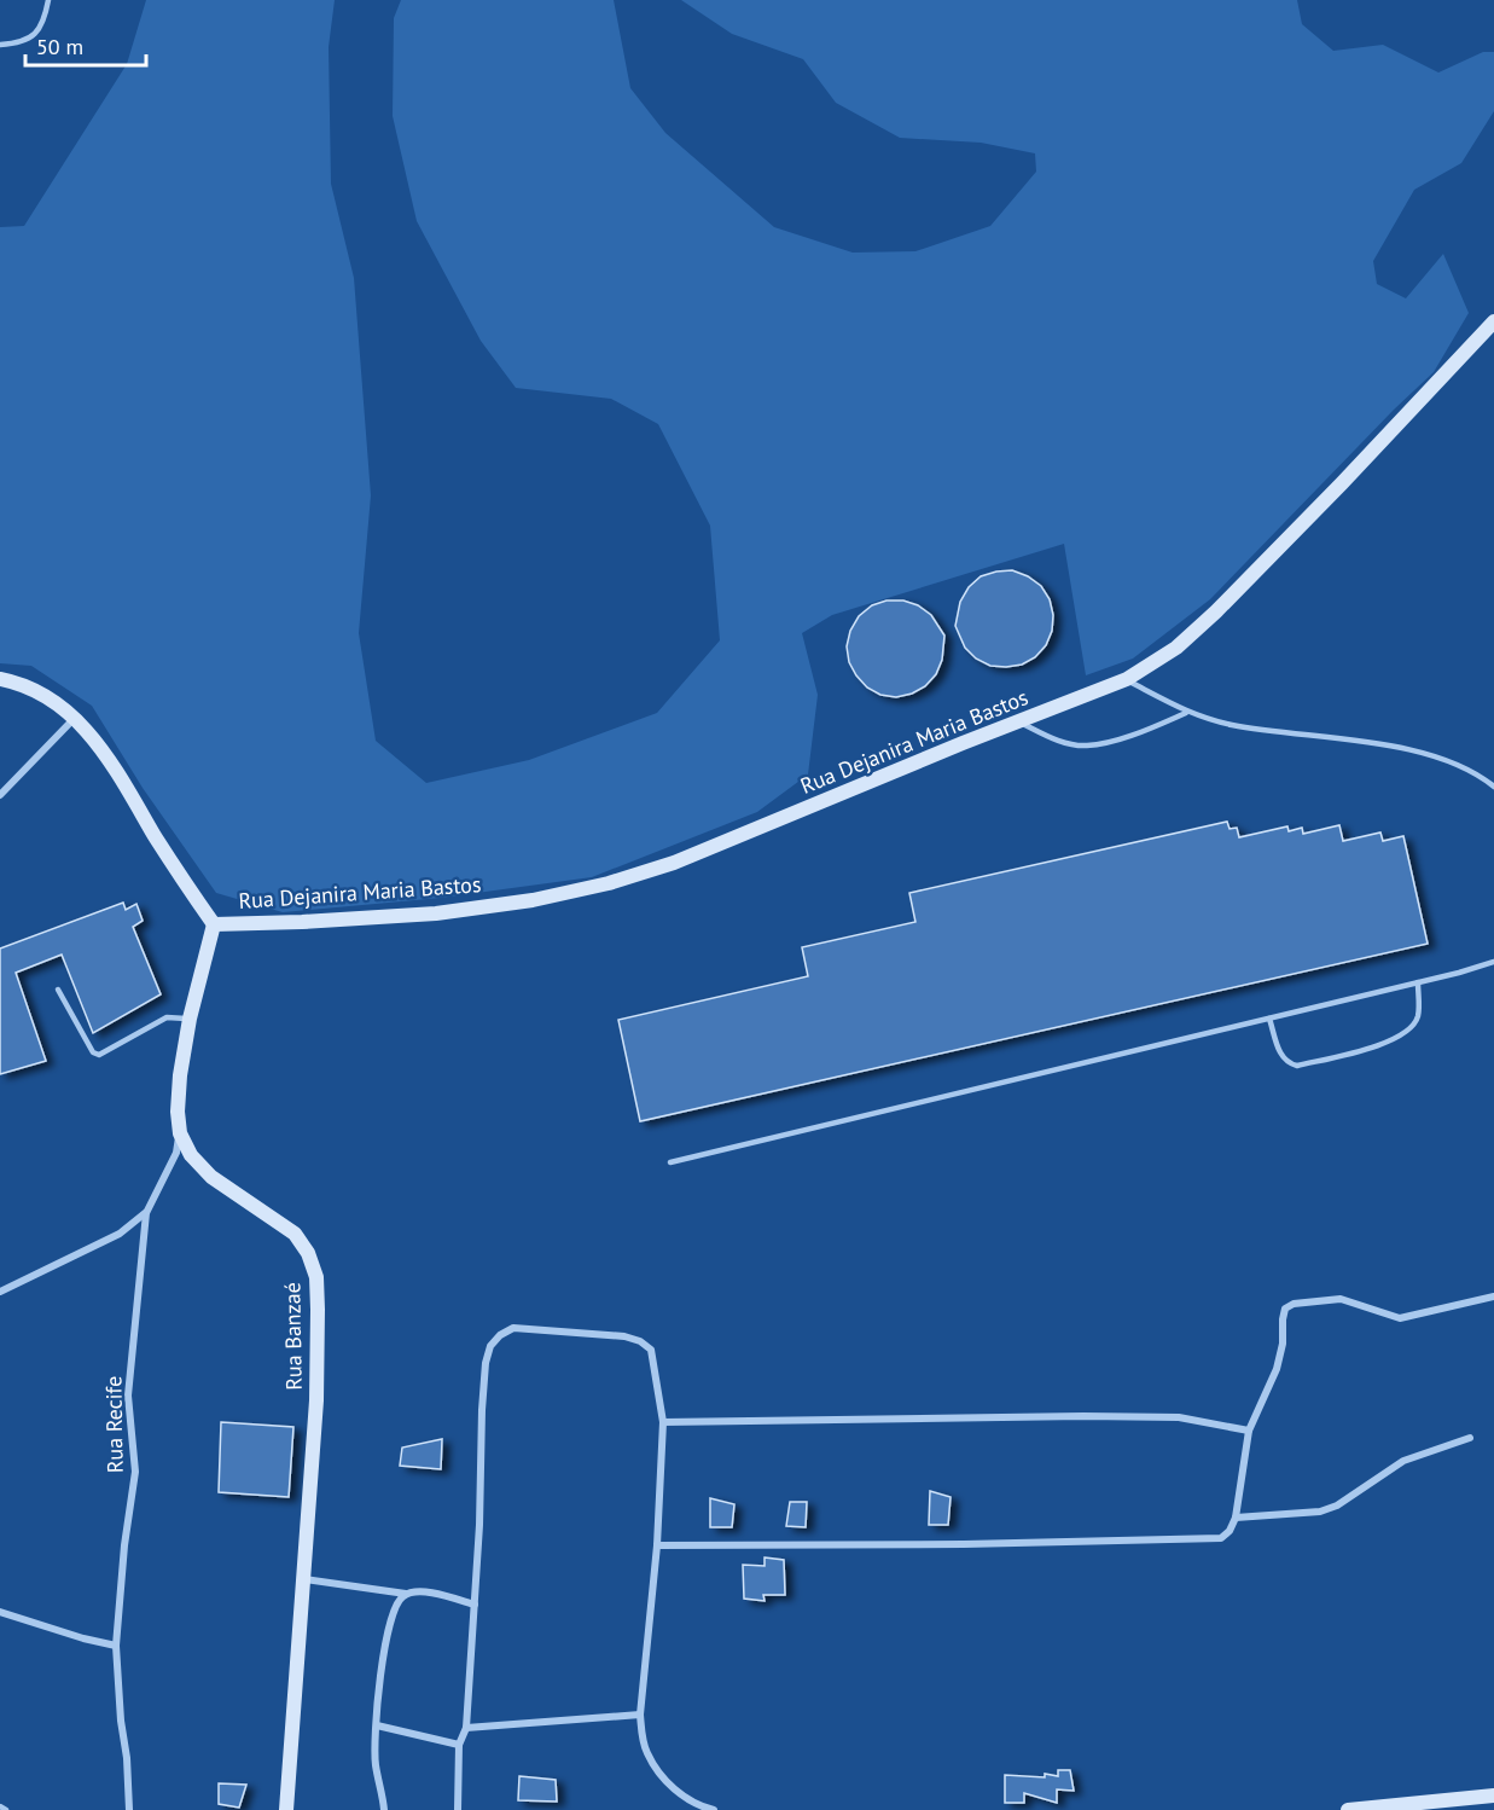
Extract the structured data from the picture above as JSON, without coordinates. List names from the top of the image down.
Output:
{
  "streets": {
    "main road": ["Rua Dejanira Maria Bastos", "Rua Banzaé"],
    "street": ["Rua Recife"]
  },
  "crossings": [
    ["Rua Dejanira Maria Bastos", "Rua Banzaé"],
    ["Rua Banzaé", "Rua Recife"]
  ],
  "scale_bar": "50 m"
}
